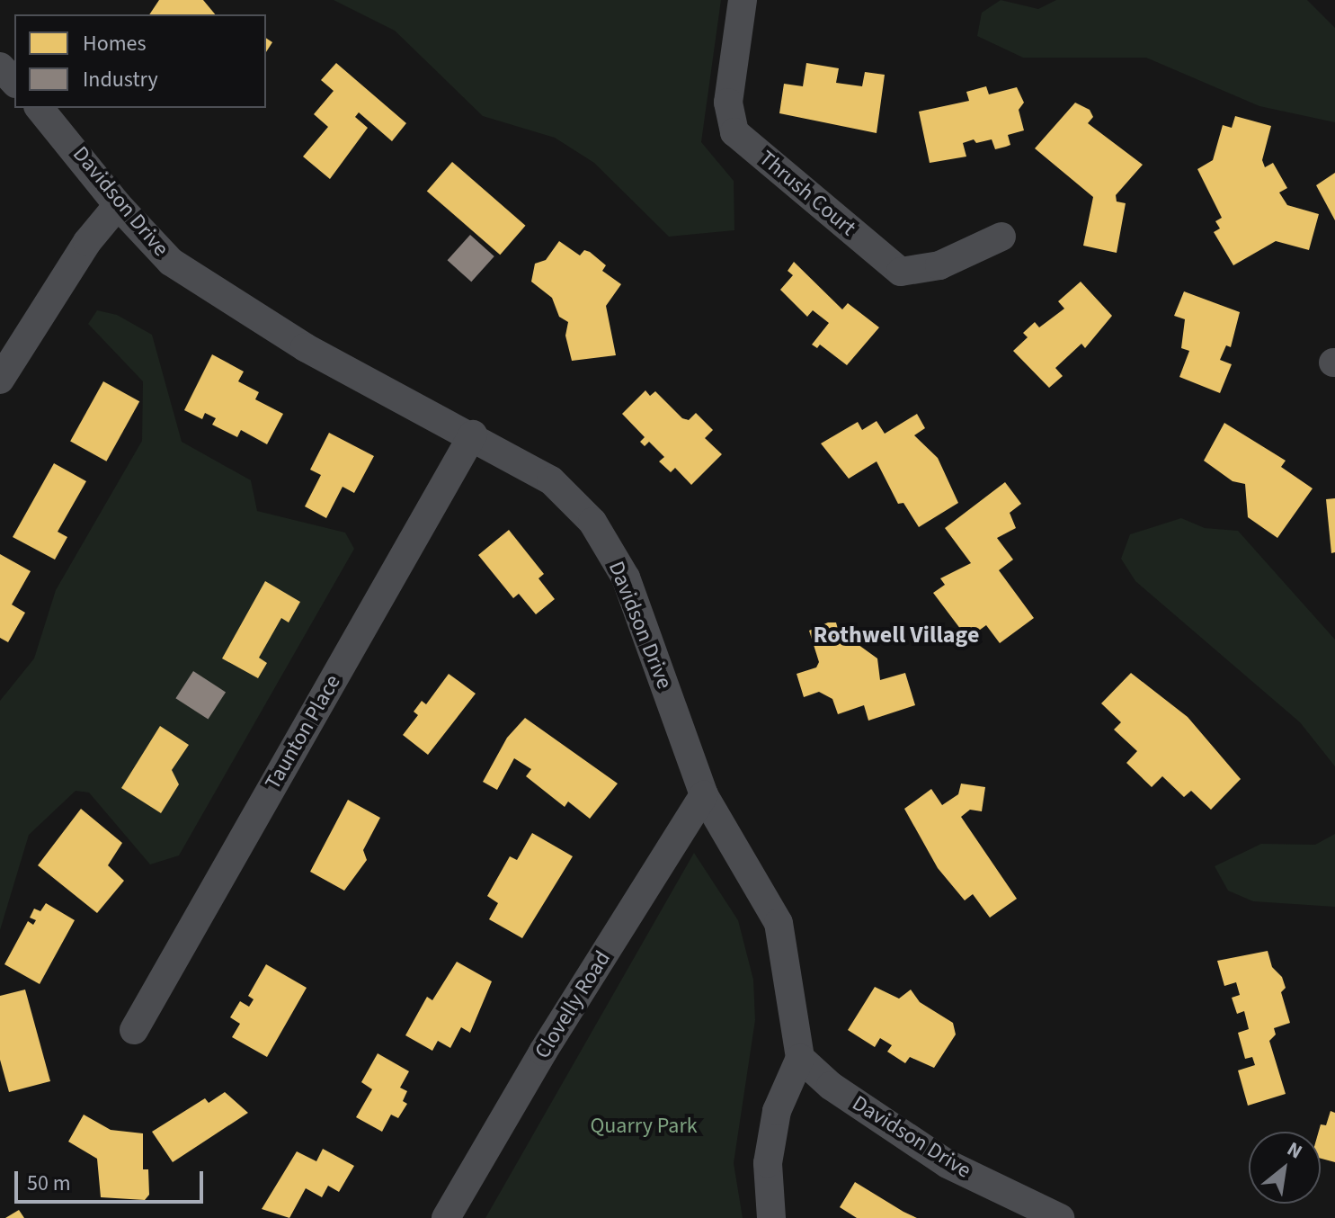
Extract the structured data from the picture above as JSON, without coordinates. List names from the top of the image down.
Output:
{
  "streets": {
    "street": [
      "Thrush Court",
      "Davidson Drive",
      "Taunton Place",
      "Clovelly Road"
    ]
  },
  "crossings": [
    ["Davidson Drive", "Taunton Place"],
    ["Davidson Drive", "Clovelly Road"]
  ],
  "districts": ["Rothwell Village"],
  "parks": ["Quarry Park"],
  "legend": ["Homes", "Industry"],
  "scale_bar": "50 m",
  "north": "top right"
}
